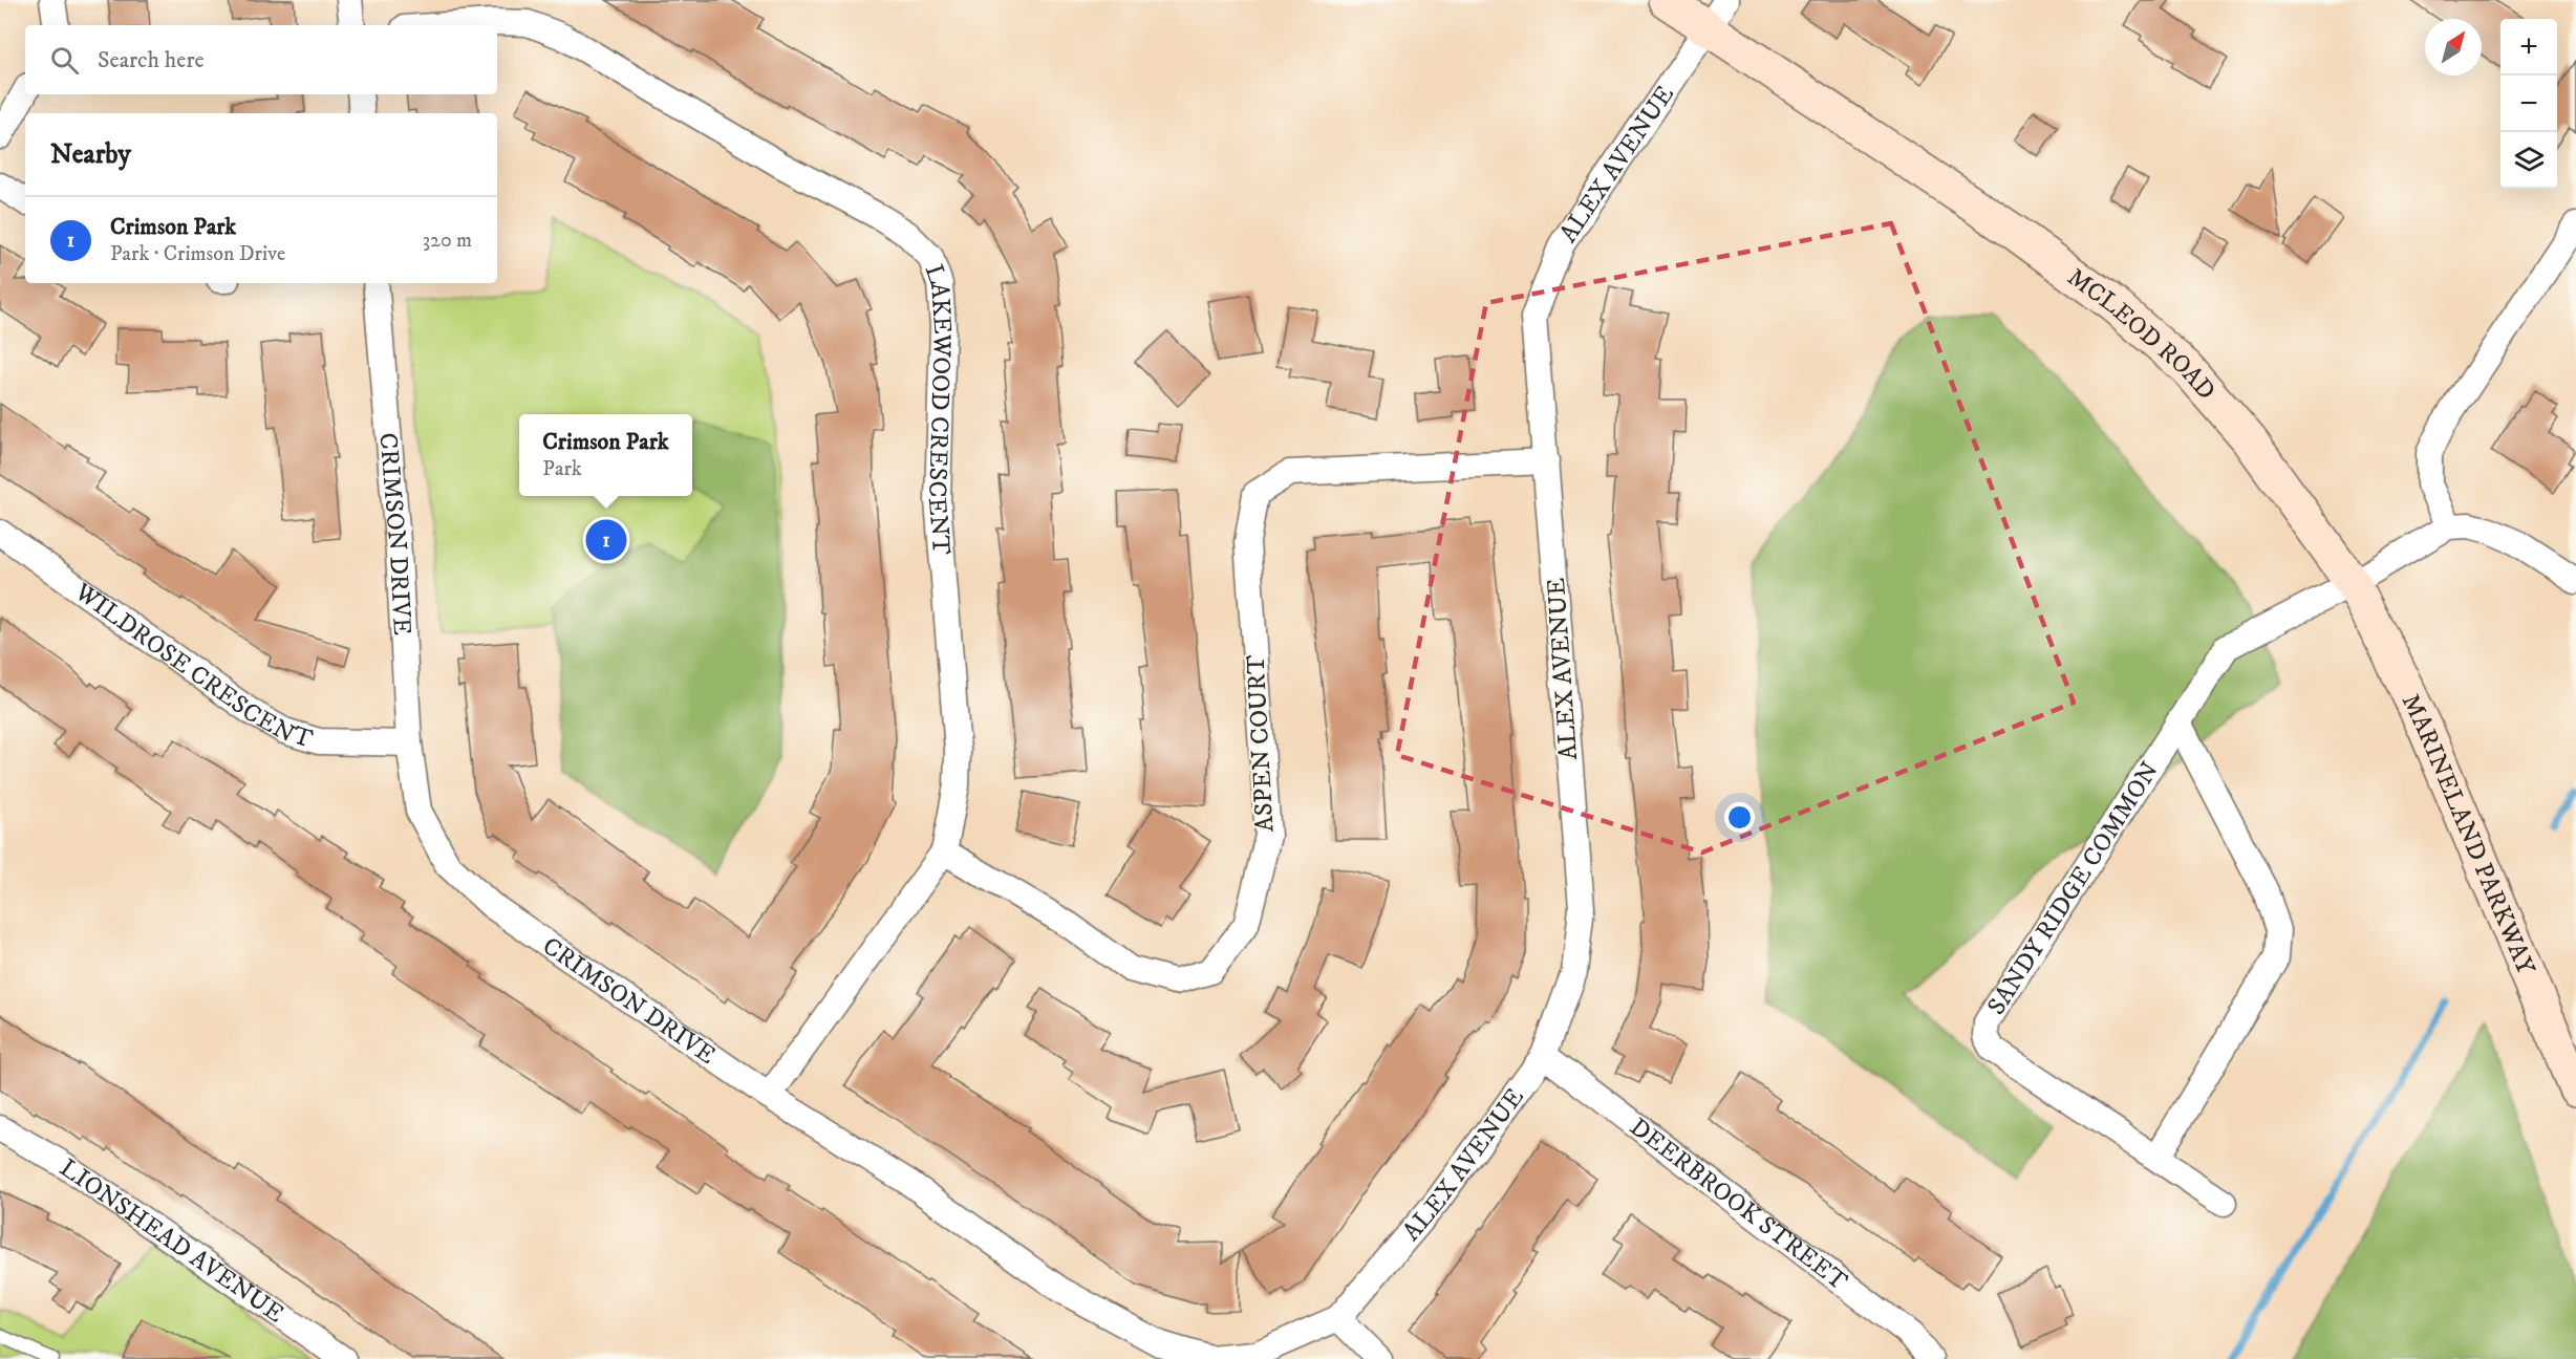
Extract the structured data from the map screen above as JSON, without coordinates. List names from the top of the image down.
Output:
{
  "streets": {
    "main road": ["MCLEOD ROAD", "MARINELAND PARKWAY"],
    "street": [
      "ALEX AVENUE",
      "LAKEWOOD CRESCENT",
      "CRIMSON DRIVE",
      "WILDROSE CRESCENT",
      "ASPEN COURT",
      "SANDY RIDGE COMMON",
      "DEERBROOK STREET",
      "LIONSHEAD AVENUE"
    ]
  },
  "crossings": [
    ["ALEX AVENUE", "MCLEOD ROAD"],
    ["ALEX AVENUE", "CRIMSON DRIVE"],
    ["ALEX AVENUE", "ASPEN COURT"],
    ["ALEX AVENUE", "DEERBROOK STREET"],
    ["MCLEOD ROAD", "MARINELAND PARKWAY"],
    ["MCLEOD ROAD", "SANDY RIDGE COMMON"],
    ["LAKEWOOD CRESCENT", "CRIMSON DRIVE"],
    ["LAKEWOOD CRESCENT", "ASPEN COURT"],
    ["CRIMSON DRIVE", "WILDROSE CRESCENT"],
    ["MARINELAND PARKWAY", "SANDY RIDGE COMMON"]
  ],
  "north": "top right",
  "page": {
    "map_buttons": ["+", "−"],
    "search": "Search here",
    "heading": "Nearby",
    "list": [
      {
        "mark": "1",
        "name": "Crimson Park",
        "note": "Park · Crimson Drive",
        "value": "320 m"
      }
    ],
    "popup": ["Crimson Park", "Park"],
    "pins": "1"
  }
}
